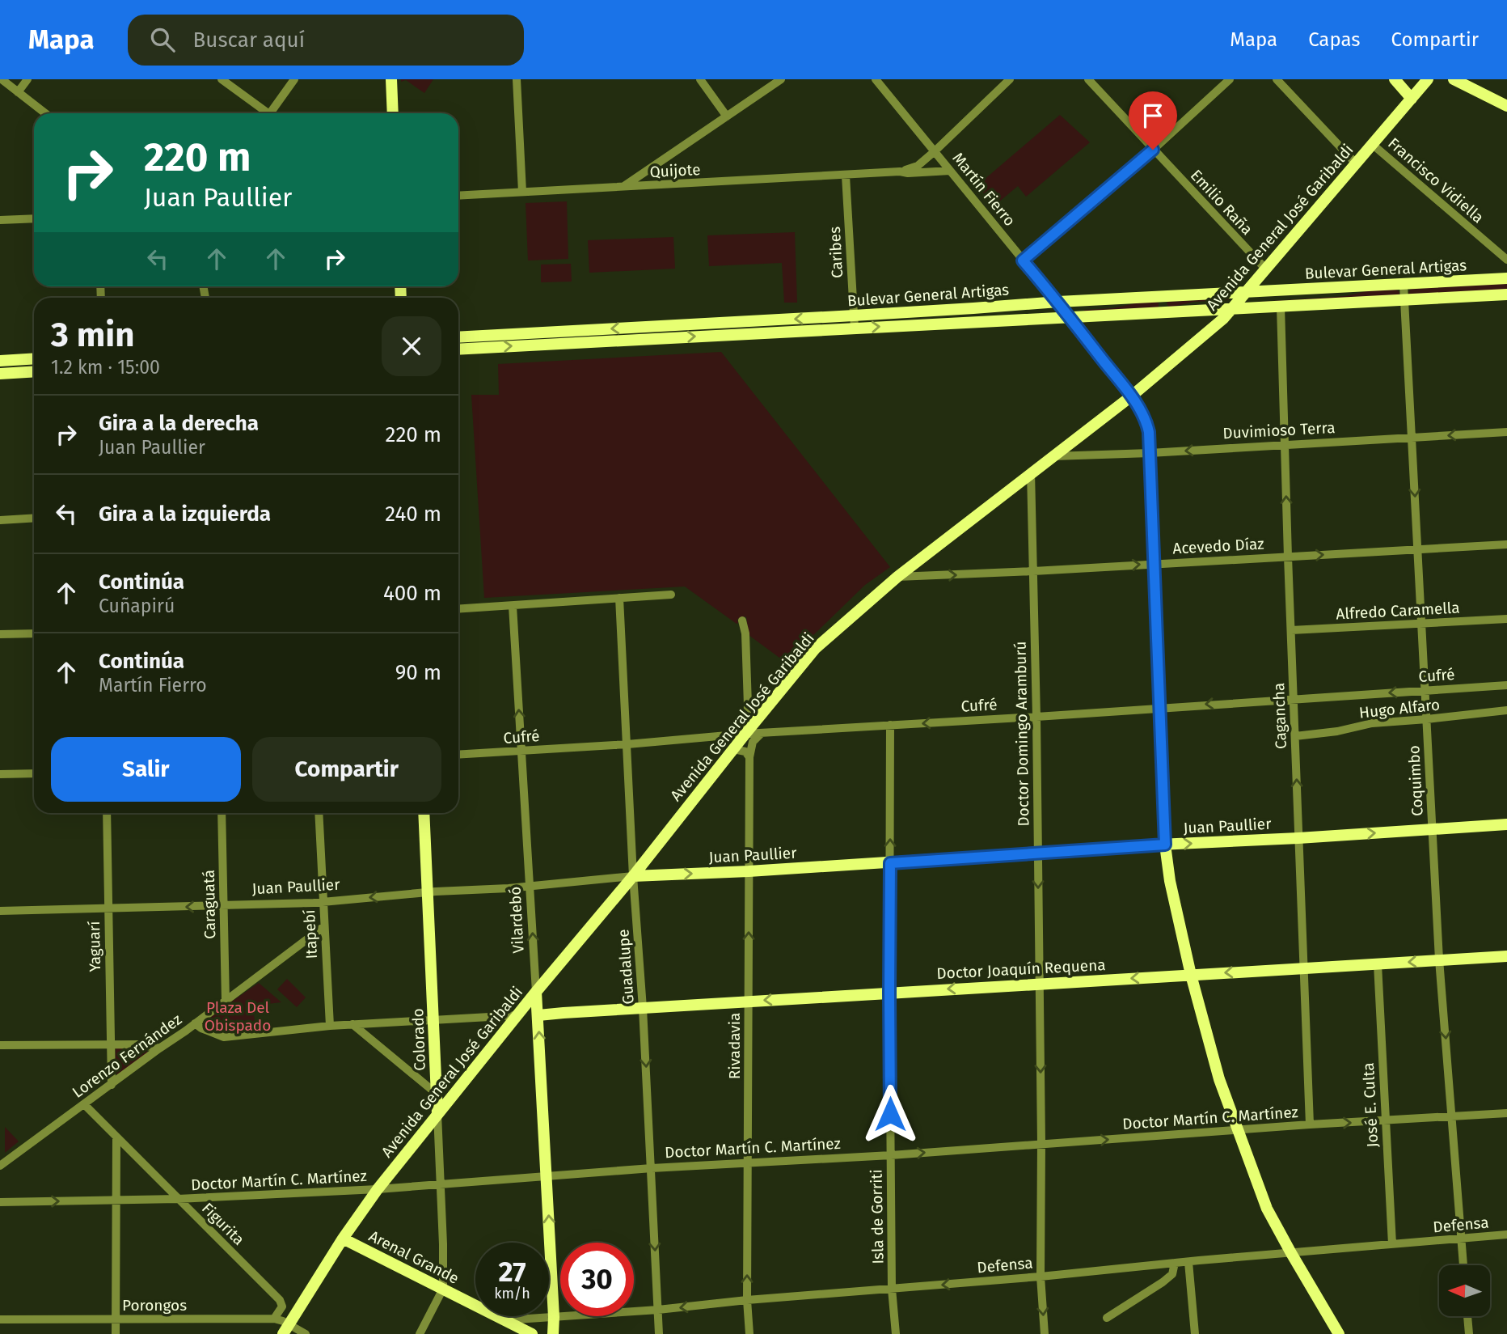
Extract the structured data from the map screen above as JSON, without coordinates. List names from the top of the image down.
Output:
{
  "streets": {
    "street": [
      "Quijote",
      "Francisco Vidiella",
      "Martín Fierro",
      "Emilio Raña",
      "Avenida General José Garibaldi",
      "Caribes",
      "Bulevar General Artigas",
      "Duvimioso Terra",
      "Acevedo Díaz",
      "Alfredo Caramella",
      "Cufré",
      "Hugo Alfaro",
      "Cagancha",
      "Doctor Domingo Aramburú",
      "Coquimbo",
      "Juan Paullier",
      "Caraguatá",
      "Vilardebó",
      "Itapebí",
      "Yaguarí",
      "Guadalupe",
      "Doctor Joaquín Requena",
      "Colorado",
      "Rivadavia",
      "Lorenzo Fernández",
      "José E. Culta",
      "Doctor Martín C. Martínez",
      "Isla de Gorriti",
      "Figurita",
      "Defensa",
      "Arenal Grande",
      "Porongos"
    ]
  },
  "crossings": [
    ["Quijote", "Martín Fierro"],
    ["Quijote", "Caribes"],
    ["Francisco Vidiella", "Avenida General José Garibaldi"],
    ["Martín Fierro", "Bulevar General Artigas"],
    ["Emilio Raña", "Avenida General José Garibaldi"],
    ["Avenida General José Garibaldi", "Bulevar General Artigas"],
    ["Avenida General José Garibaldi", "Duvimioso Terra"],
    ["Avenida General José Garibaldi", "Acevedo Díaz"],
    ["Avenida General José Garibaldi", "Cufré"],
    ["Avenida General José Garibaldi", "Doctor Domingo Aramburú"],
    ["Avenida General José Garibaldi", "Juan Paullier"],
    ["Avenida General José Garibaldi", "Vilardebó"],
    ["Avenida General José Garibaldi", "Guadalupe"],
    ["Avenida General José Garibaldi", "Colorado"],
    ["Avenida General José Garibaldi", "Doctor Martín C. Martínez"],
    ["Avenida General José Garibaldi", "Arenal Grande"],
    ["Avenida General José Garibaldi", "Porongos"],
    ["Caribes", "Bulevar General Artigas"],
    ["Bulevar General Artigas", "Cagancha"],
    ["Bulevar General Artigas", "Coquimbo"],
    ["Duvimioso Terra", "Cagancha"],
    ["Duvimioso Terra", "Coquimbo"],
    ["Acevedo Díaz", "Cagancha"],
    ["Acevedo Díaz", "Doctor Domingo Aramburú"],
    ["Acevedo Díaz", "Coquimbo"],
    ["Alfredo Caramella", "Cagancha"],
    ["Alfredo Caramella", "Coquimbo"],
    ["Cufré", "Cagancha"],
    ["Cufré", "Doctor Domingo Aramburú"],
    ["Cufré", "Coquimbo"],
    ["Cufré", "Vilardebó"],
    ["Cufré", "Guadalupe"],
    ["Cufré", "Rivadavia"],
    ["Cufré", "Isla de Gorriti"],
    ["Hugo Alfaro", "Cagancha"],
    ["Hugo Alfaro", "Coquimbo"],
    ["Cagancha", "Juan Paullier"],
    ["Cagancha", "Doctor Joaquín Requena"],
    ["Cagancha", "Doctor Martín C. Martínez"],
    ["Doctor Domingo Aramburú", "Juan Paullier"],
    ["Doctor Domingo Aramburú", "Doctor Joaquín Requena"],
    ["Doctor Domingo Aramburú", "Doctor Martín C. Martínez"],
    ["Doctor Domingo Aramburú", "Defensa"],
    ["Coquimbo", "Juan Paullier"],
    ["Coquimbo", "Doctor Joaquín Requena"],
    ["Coquimbo", "Doctor Martín C. Martínez"],
    ["Coquimbo", "Defensa"],
    ["Juan Paullier", "Caraguatá"],
    ["Juan Paullier", "Vilardebó"],
    ["Juan Paullier", "Itapebí"],
    ["Juan Paullier", "Yaguarí"],
    ["Juan Paullier", "Guadalupe"],
    ["Juan Paullier", "Colorado"],
    ["Juan Paullier", "Rivadavia"],
    ["Juan Paullier", "Isla de Gorriti"],
    ["Caraguatá", "Lorenzo Fernández"],
    ["Vilardebó", "Doctor Joaquín Requena"],
    ["Vilardebó", "Doctor Martín C. Martínez"],
    ["Vilardebó", "Defensa"],
    ["Itapebí", "Lorenzo Fernández"],
    ["Yaguarí", "Lorenzo Fernández"],
    ["Guadalupe", "Doctor Joaquín Requena"],
    ["Guadalupe", "Doctor Martín C. Martínez"],
    ["Guadalupe", "Defensa"],
    ["Doctor Joaquín Requena", "Rivadavia"],
    ["Doctor Joaquín Requena", "José E. Culta"],
    ["Doctor Joaquín Requena", "Isla de Gorriti"],
    ["Colorado", "Doctor Martín C. Martínez"],
    ["Colorado", "Arenal Grande"],
    ["Rivadavia", "Doctor Martín C. Martínez"],
    ["Rivadavia", "Defensa"],
    ["Lorenzo Fernández", "Figurita"],
    ["José E. Culta", "Doctor Martín C. Martínez"],
    ["José E. Culta", "Defensa"],
    ["Doctor Martín C. Martínez", "Isla de Gorriti"],
    ["Doctor Martín C. Martínez", "Figurita"],
    ["Isla de Gorriti", "Defensa"],
    ["Figurita", "Porongos"],
    ["Defensa", "Arenal Grande"]
  ],
  "one_way": [
    "Duvimioso Terra",
    "Acevedo Díaz",
    "Cufré",
    "Doctor Domingo Aramburú",
    "Vilardebó",
    "Guadalupe",
    "Doctor Joaquín Requena",
    "Rivadavia",
    "Doctor Martín C. Martínez"
  ],
  "parks": ["Plaza Del Obispado"],
  "north": "left",
  "page": {
    "header": "Mapa",
    "search": "Buscar aquí",
    "nav": ["Mapa", "Capas", "Compartir"],
    "turn": ["220 m", "Juan Paullier"],
    "heading": ["3 min", "1.2 km · 15:00"],
    "list": [
      {
        "name": "Gira a la derecha",
        "note": "Juan Paullier",
        "value": "220 m"
      },
      {
        "name": "Gira a la izquierda",
        "value": "240 m"
      },
      {
        "name": "Continúa",
        "note": "Cuñapirú",
        "value": "400 m"
      },
      {
        "name": "Continúa",
        "note": "Martín Fierro",
        "value": "90 m"
      }
    ],
    "buttons": ["Salir", "Compartir"],
    "speed": "27 km/h",
    "limit": "30"
  }
}
